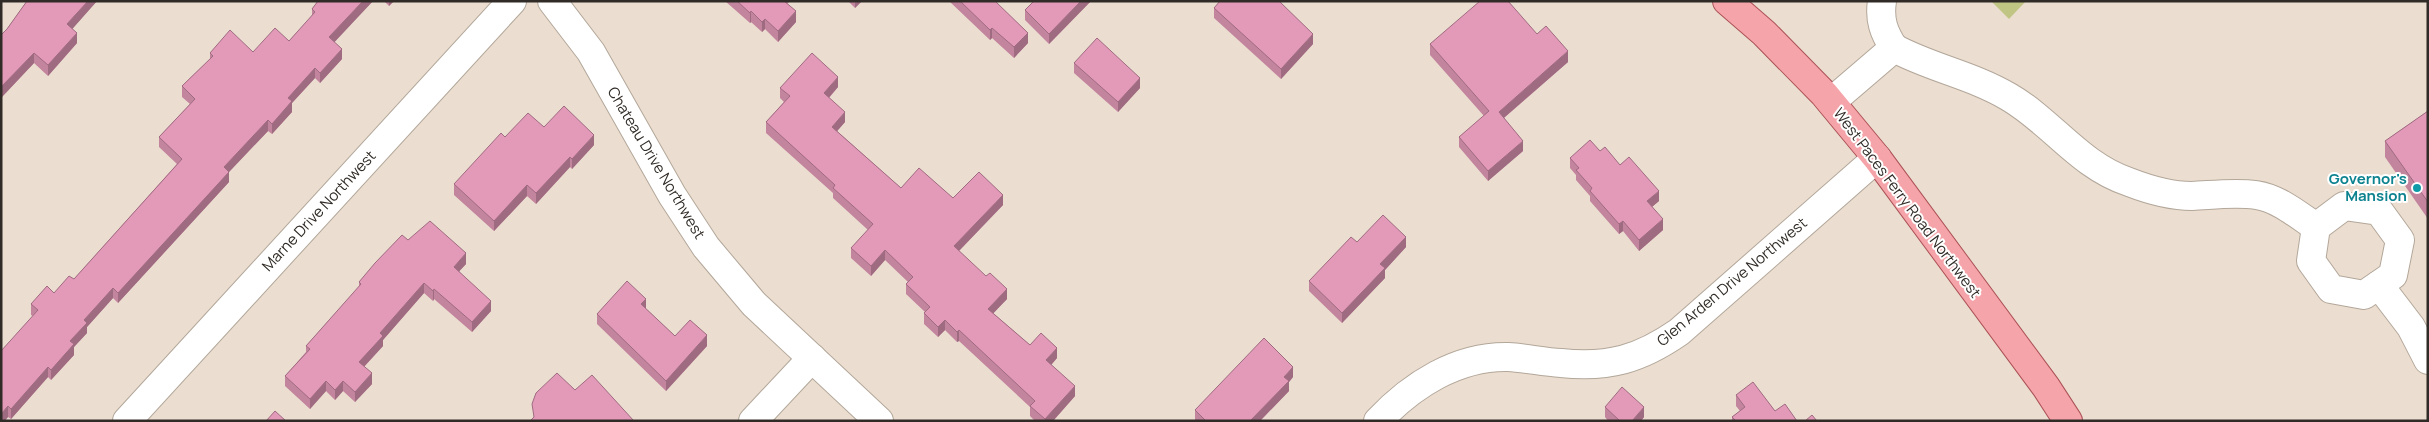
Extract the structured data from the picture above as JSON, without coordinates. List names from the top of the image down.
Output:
{
  "streets": {
    "main road": ["West Paces Ferry Road Northwest"],
    "street": ["Chateau Drive Northwest", "Marne Drive Northwest", "Glen Arden Drive Northwest"]
  },
  "crossings": [
    ["West Paces Ferry Road Northwest", "Glen Arden Drive Northwest"]
  ],
  "places": ["Governor's Mansion"]
}
